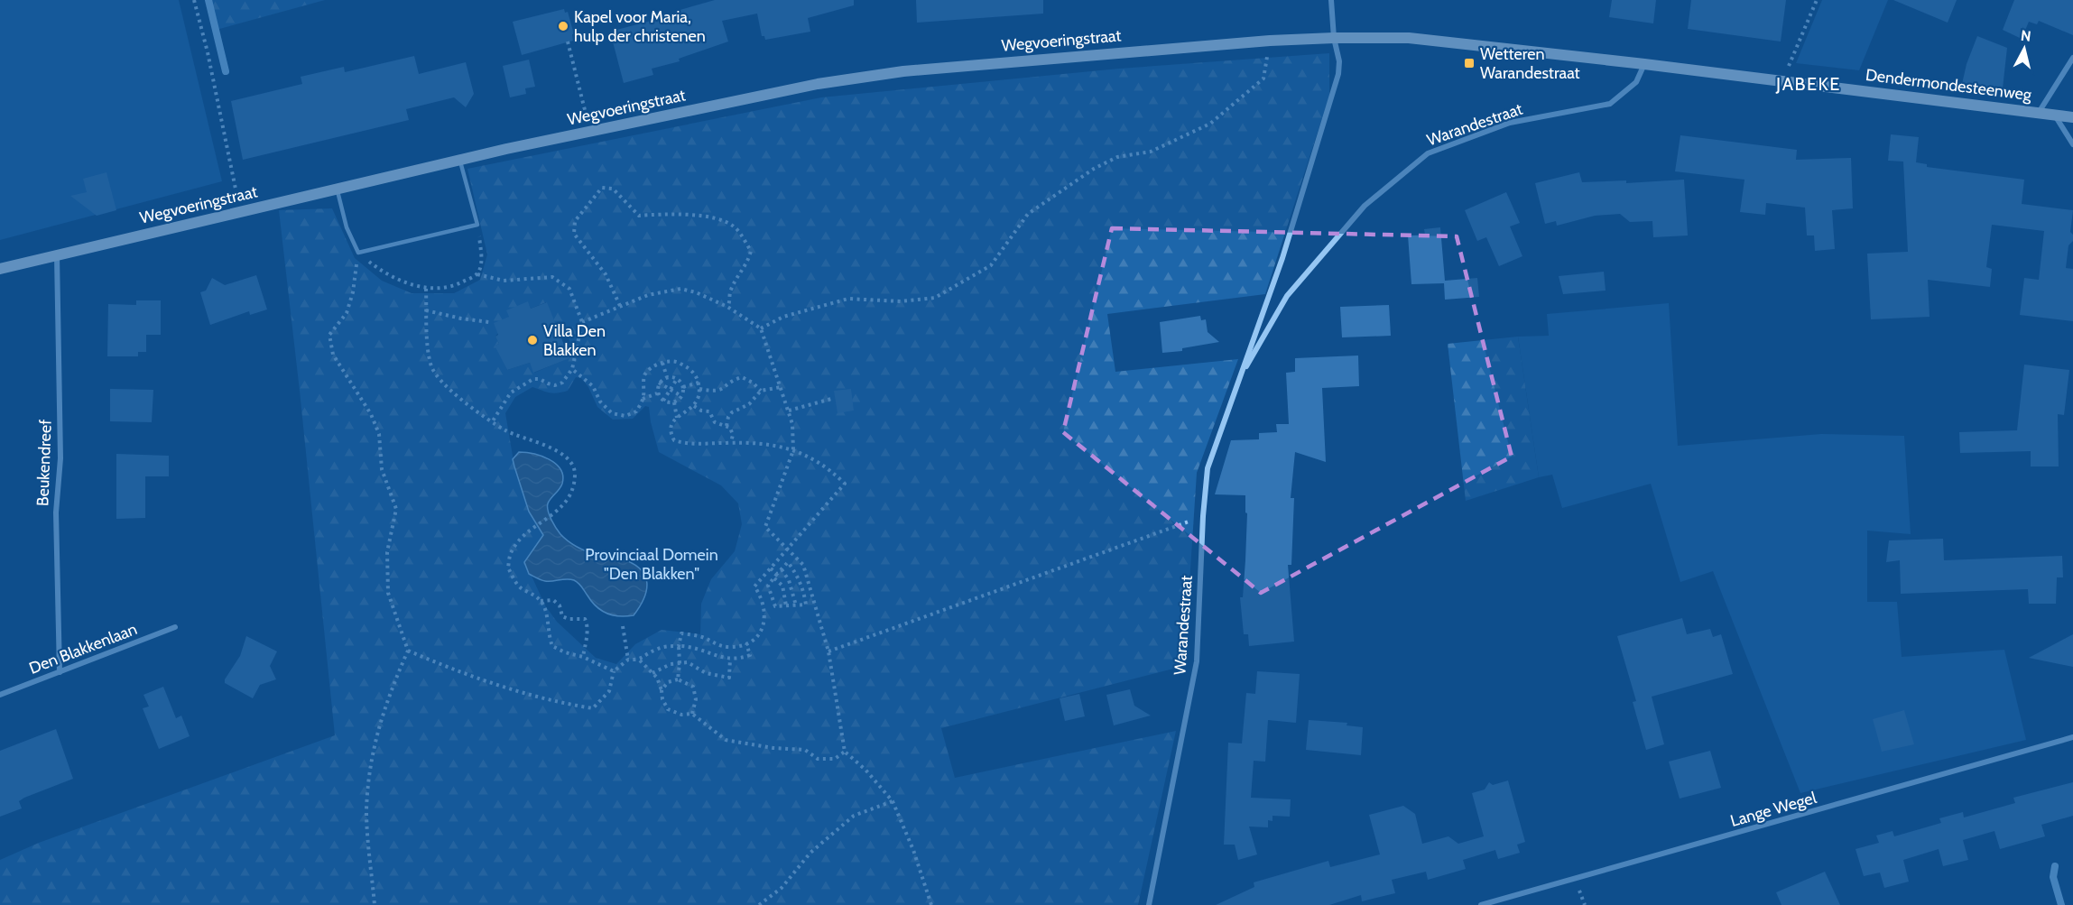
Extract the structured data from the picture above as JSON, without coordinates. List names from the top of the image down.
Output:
{
  "streets": {
    "main road": ["Wegvoeringstraat", "Dendermondesteenweg"],
    "street": [
      "Warandestraat",
      "Beukendreef",
      "Den Blakkenlaan",
      "Lange Wegel"
    ]
  },
  "crossings": [
    ["Wegvoeringstraat", "Dendermondesteenweg"],
    ["Wegvoeringstraat", "Beukendreef"],
    ["Dendermondesteenweg", "Warandestraat"],
    ["Beukendreef", "Den Blakkenlaan"]
  ],
  "districts": ["JABEKE"],
  "parks": ["Provinciaal Domein \"Den Blakken\""],
  "places": {
    "other": ["Kapel voor Maria, hulp der christenen", "Villa Den Blakken"],
    "transit": ["Wetteren Warandestraat"]
  },
  "north": "top"
}
